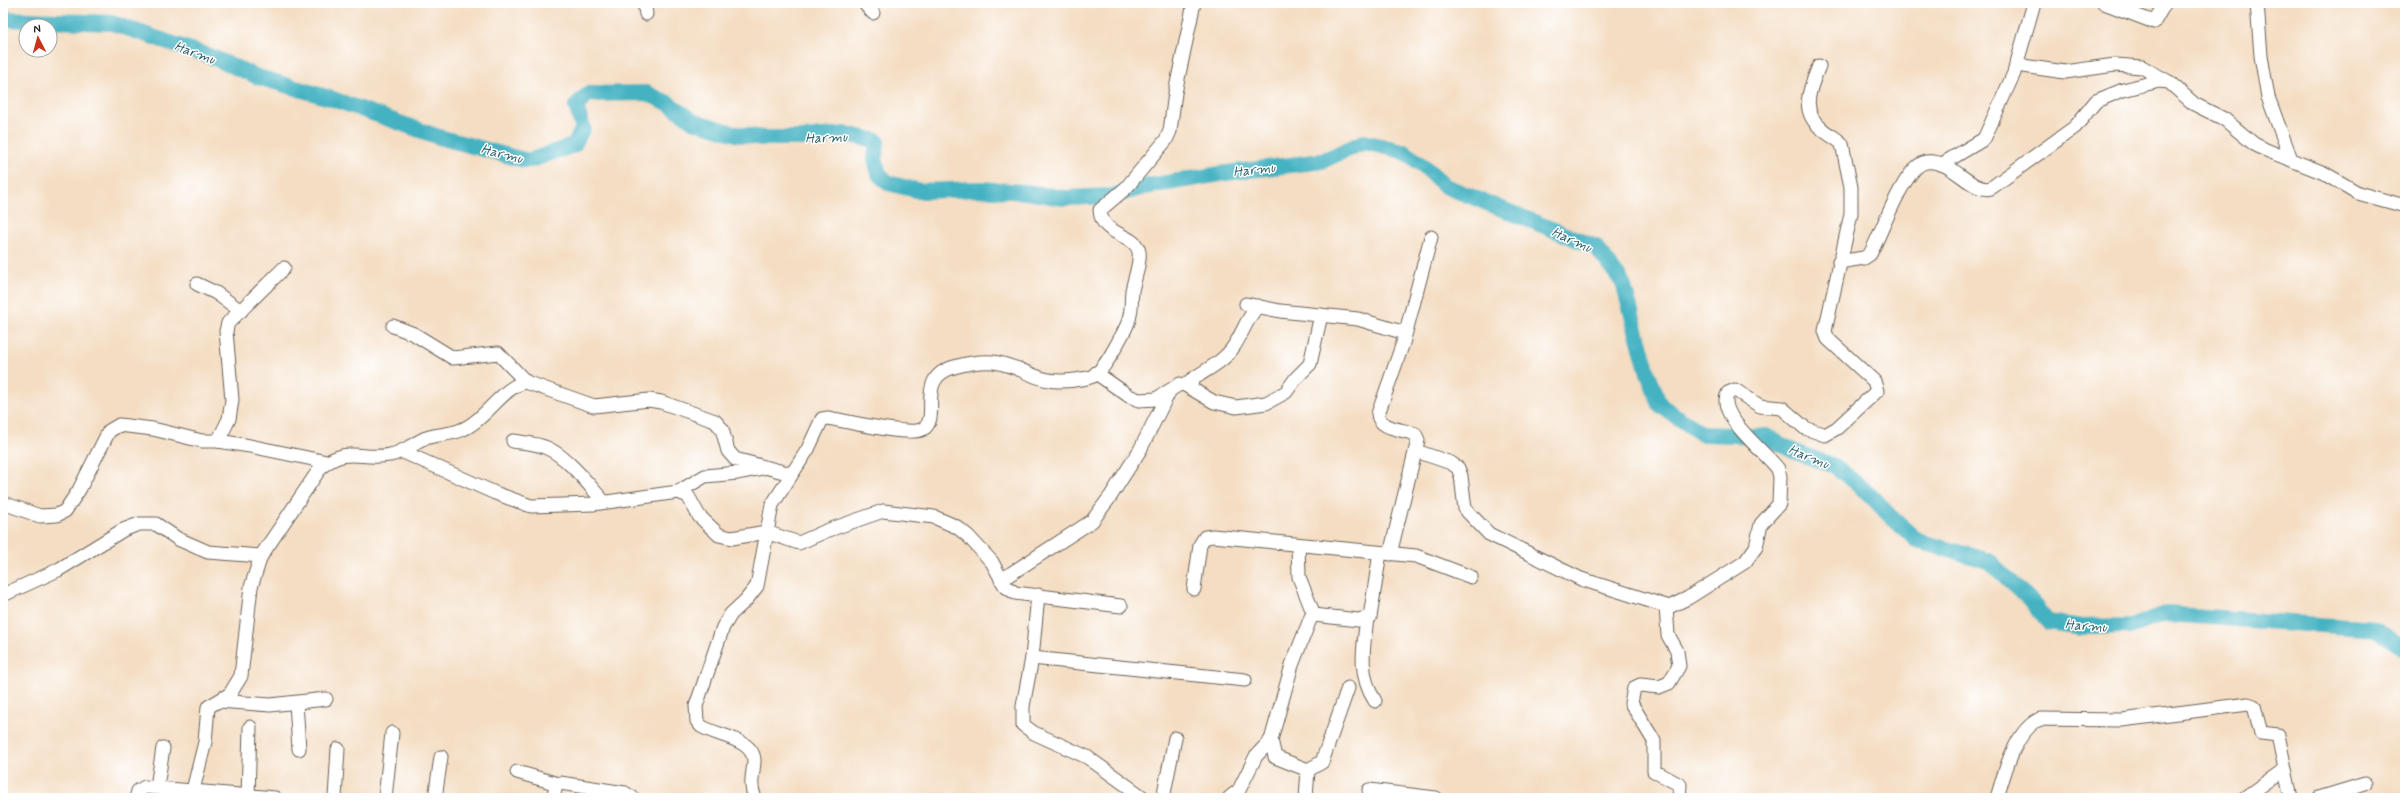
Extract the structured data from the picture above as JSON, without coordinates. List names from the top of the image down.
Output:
{
  "water": ["Harmu"],
  "north": "top"
}
